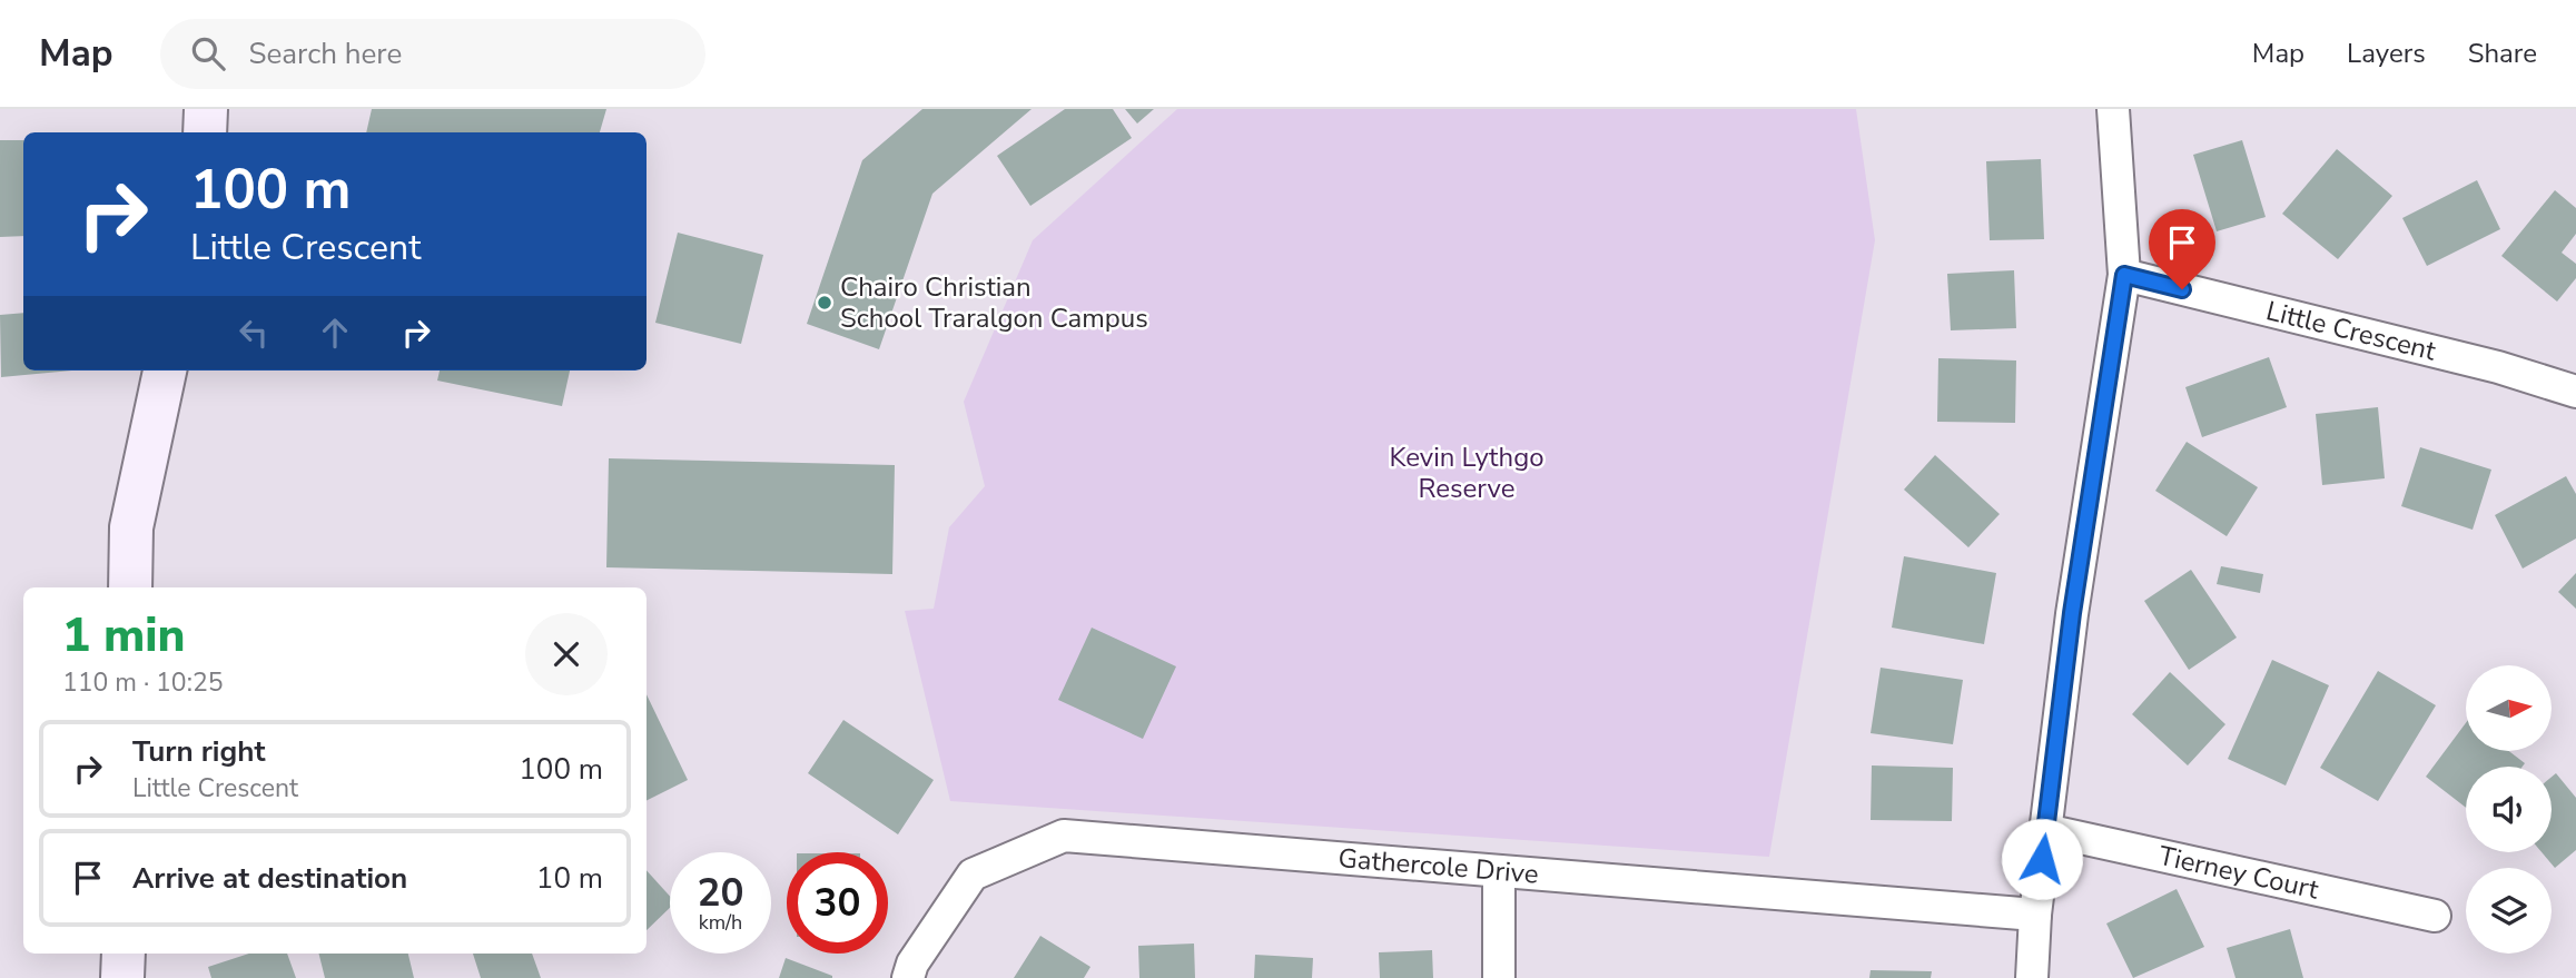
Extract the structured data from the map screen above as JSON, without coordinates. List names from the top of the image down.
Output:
{
  "streets": {
    "street": ["Little Crescent", "Gathercole Drive", "Tierney Court"]
  },
  "parks": ["Kevin Lythgo Reserve"],
  "places": ["Chairo Christian School Traralgon Campus"],
  "north": "right",
  "page": {
    "header": "Map",
    "search": "Search here",
    "nav": ["Map", "Layers", "Share"],
    "turn": ["100 m", "Little Crescent"],
    "heading": ["1 min", "110 m · 10:25"],
    "list": [
      {
        "name": "Turn right",
        "note": "Little Crescent",
        "value": "100 m"
      },
      {
        "name": "Arrive at destination",
        "value": "10 m"
      }
    ],
    "speed": "20 km/h",
    "limit": "30"
  }
}
